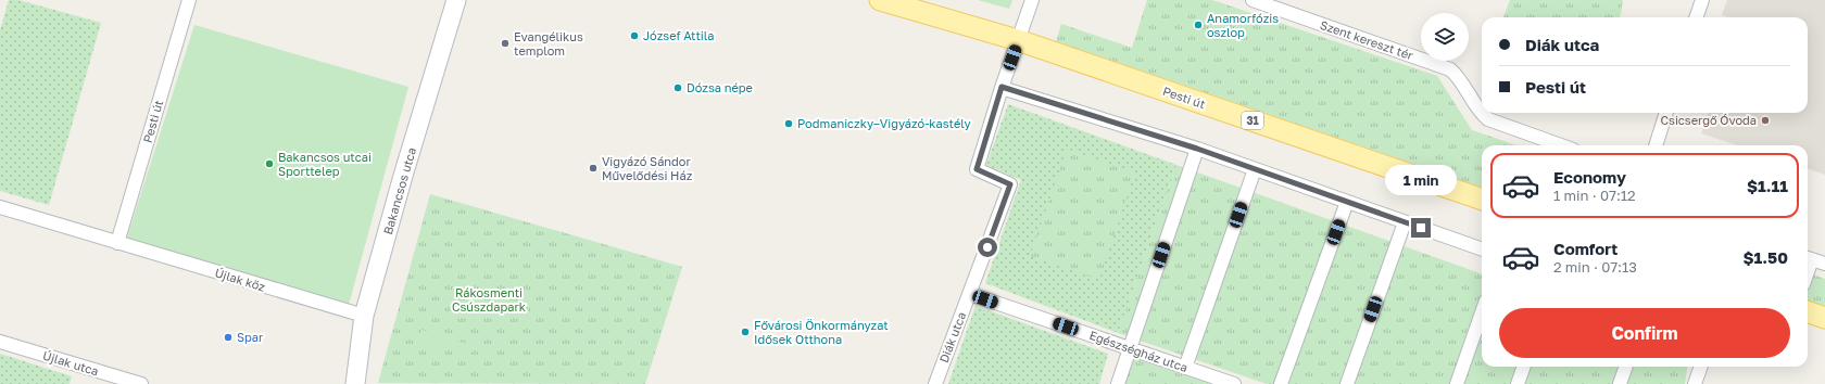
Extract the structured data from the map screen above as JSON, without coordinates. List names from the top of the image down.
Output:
{
  "streets": {
    "main road": ["Pesti út", "31"],
    "street": [
      "Szent kereszt tér",
      "Bakancsos utca",
      "Újlak köz",
      "Diák utca",
      "Egészségház utca",
      "Újlak utca"
    ]
  },
  "crossings": [
    ["Pesti út", "Újlak köz"],
    ["Pesti út", "Diák utca"],
    ["Bakancsos utca", "Újlak köz"],
    ["Diák utca", "Egészségház utca"]
  ],
  "parks": ["Rákosmenti Csúszdapark"],
  "places": [
    "Anamorfózis oszlop",
    "József Attila",
    "Evangélikus templom",
    "Dózsa népe",
    "Csicsergő Óvoda",
    "Podmaniczky–Vigyázó-kastély",
    "Bakancsos utcai Sporttelep",
    "Vigyázó Sándor Művelődési Ház",
    "Fővárosi Önkormányzat Idősek Otthona",
    "Spar"
  ],
  "page": {
    "banner": ["Diák utca", "Pesti út"],
    "list": [
      {
        "name": "Economy",
        "note": "1 min · 07:12",
        "value": "$1.11"
      },
      {
        "name": "Comfort",
        "note": "2 min · 07:13",
        "value": "$1.50"
      }
    ],
    "bubble": "1 min",
    "buttons": "Confirm"
  }
}
